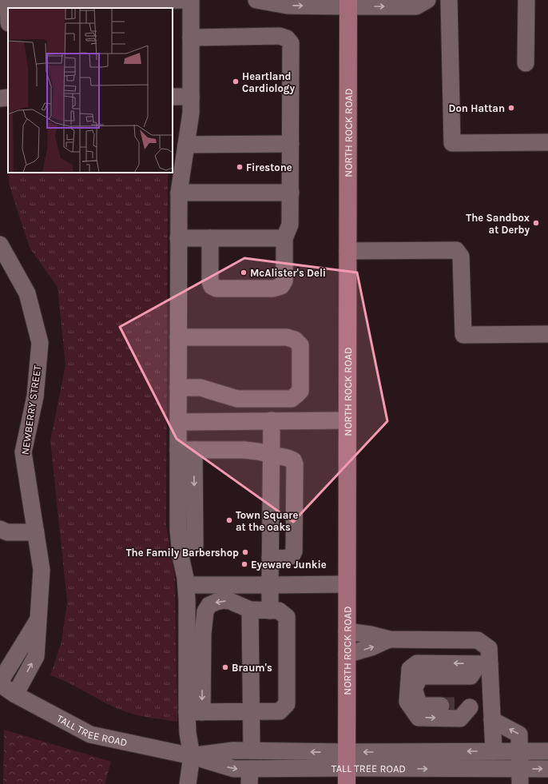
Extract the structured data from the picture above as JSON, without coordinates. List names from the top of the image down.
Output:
{
  "streets": {
    "main road": ["NORTH ROCK ROAD"],
    "street": ["NEWBERRY STREET", "TALL TREE ROAD"]
  },
  "crossings": [
    ["NORTH ROCK ROAD", "TALL TREE ROAD"],
    ["NEWBERRY STREET", "TALL TREE ROAD"]
  ],
  "places": [
    "Heartland Cardiology",
    "Don Hattan",
    "Firestone",
    "The Sandbox at Derby",
    "McAlister's Deli",
    "Town Square at the oaks",
    "The Family Barbershop",
    "Eyeware Junkie",
    "Braum's"
  ]
}
